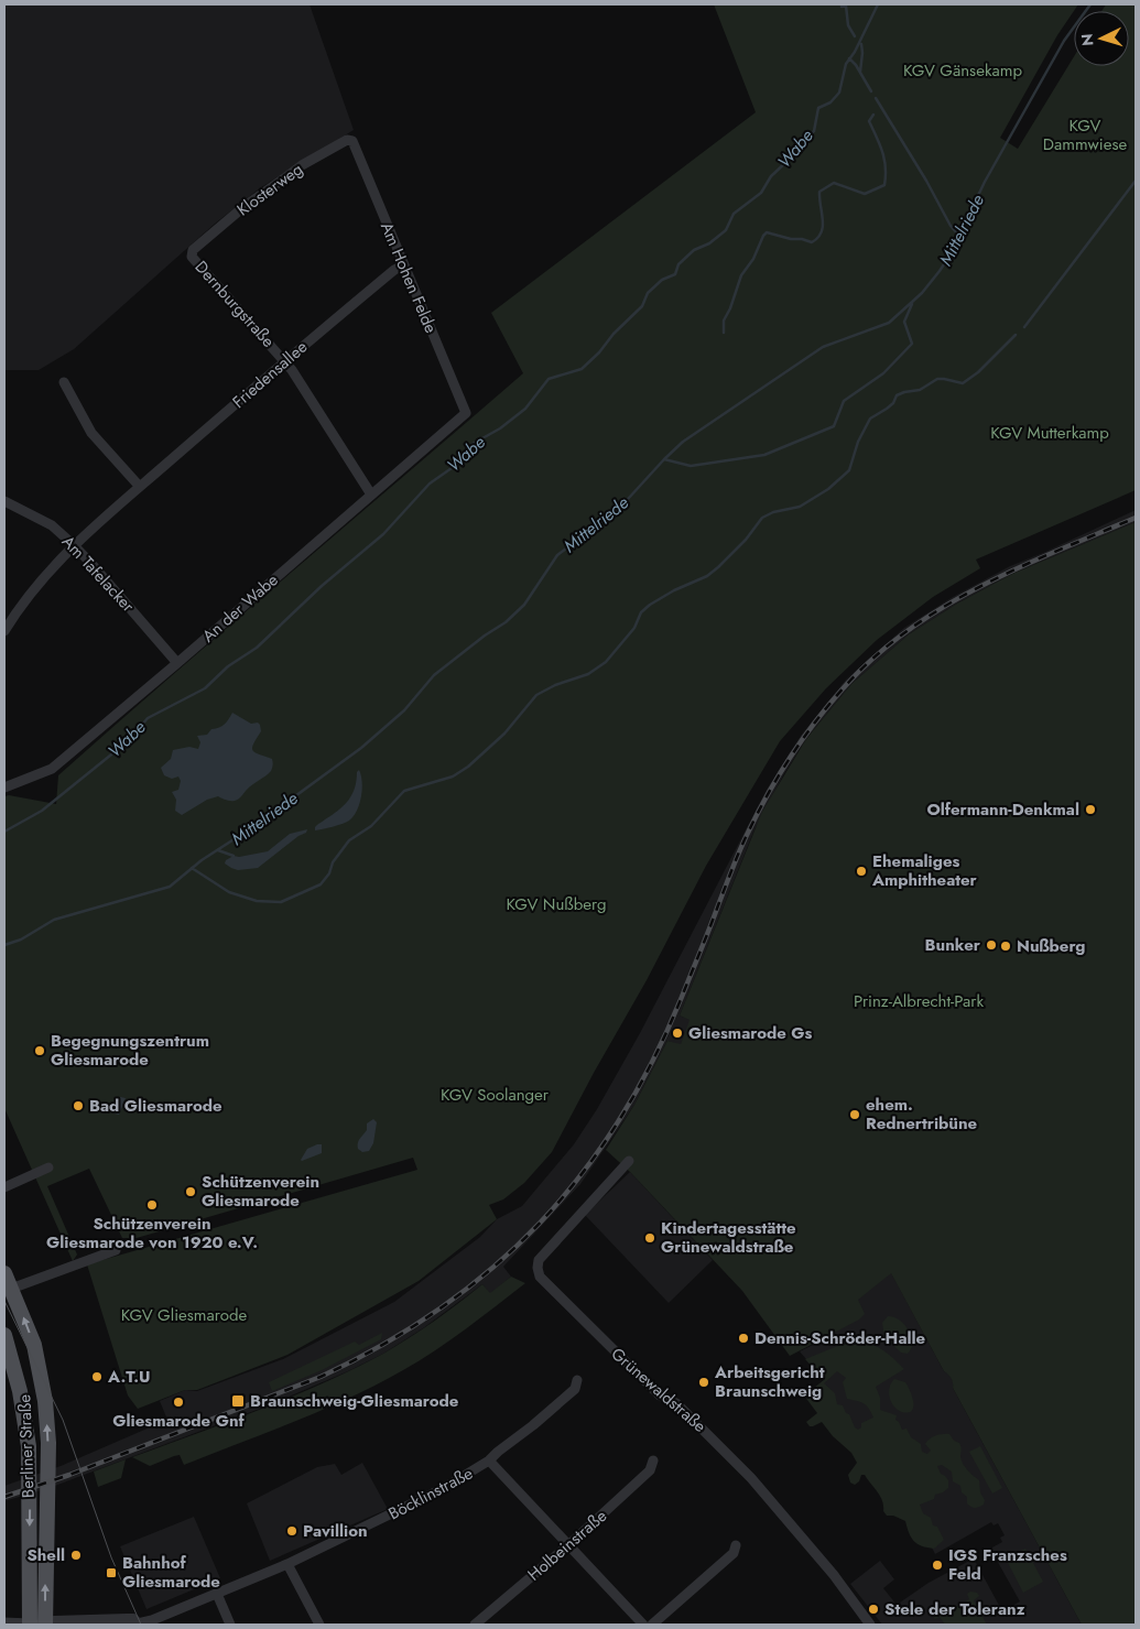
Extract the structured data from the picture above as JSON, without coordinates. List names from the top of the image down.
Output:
{
  "streets": {
    "main road": ["Berliner Straße"],
    "street": [
      "Klosterweg",
      "Am Hohen Felde",
      "Dernburgstraße",
      "Friedensallee",
      "Am Tafelacker",
      "An der Wabe",
      "Grünewaldstraße",
      "Böcklinstraße",
      "Holbeinstraße"
    ]
  },
  "crossings": [
    ["Klosterweg", "Am Hohen Felde"],
    ["Klosterweg", "Dernburgstraße"],
    ["Am Hohen Felde", "Friedensallee"],
    ["Am Hohen Felde", "An der Wabe"],
    ["Dernburgstraße", "Friedensallee"],
    ["Dernburgstraße", "An der Wabe"],
    ["Friedensallee", "Am Tafelacker"],
    ["Am Tafelacker", "An der Wabe"]
  ],
  "water": ["Wabe", "Mittelriede"],
  "parks": [
    "KGV Gänsekamp",
    "KGV Dammwiese",
    "KGV Mutterkamp",
    "KGV Nußberg",
    "Prinz-Albrecht-Park",
    "KGV Soolanger",
    "KGV Gliesmarode"
  ],
  "places": {
    "other": [
      "Olfermann-Denkmal",
      "Ehemaliges Amphitheater",
      "Bunker",
      "Nußberg",
      "Gliesmarode Gs",
      "Begegnungszentrum Gliesmarode",
      "Bad Gliesmarode",
      "ehem. Rednertribüne",
      "Schützenverein Gliesmarode",
      "Schützenverein Gliesmarode von 1920 e.V.",
      "Kindertagesstätte Grünewaldstraße",
      "Dennis-Schröder-Halle",
      "A.T.U",
      "Arbeitsgericht Braunschweig",
      "Gliesmarode Gnf",
      "Pavillion",
      "Shell",
      "IGS Franzsches Feld",
      "Stele der Toleranz"
    ],
    "transit": ["Braunschweig-Gliesmarode", "Bahnhof Gliesmarode"]
  },
  "north": "left"
}
